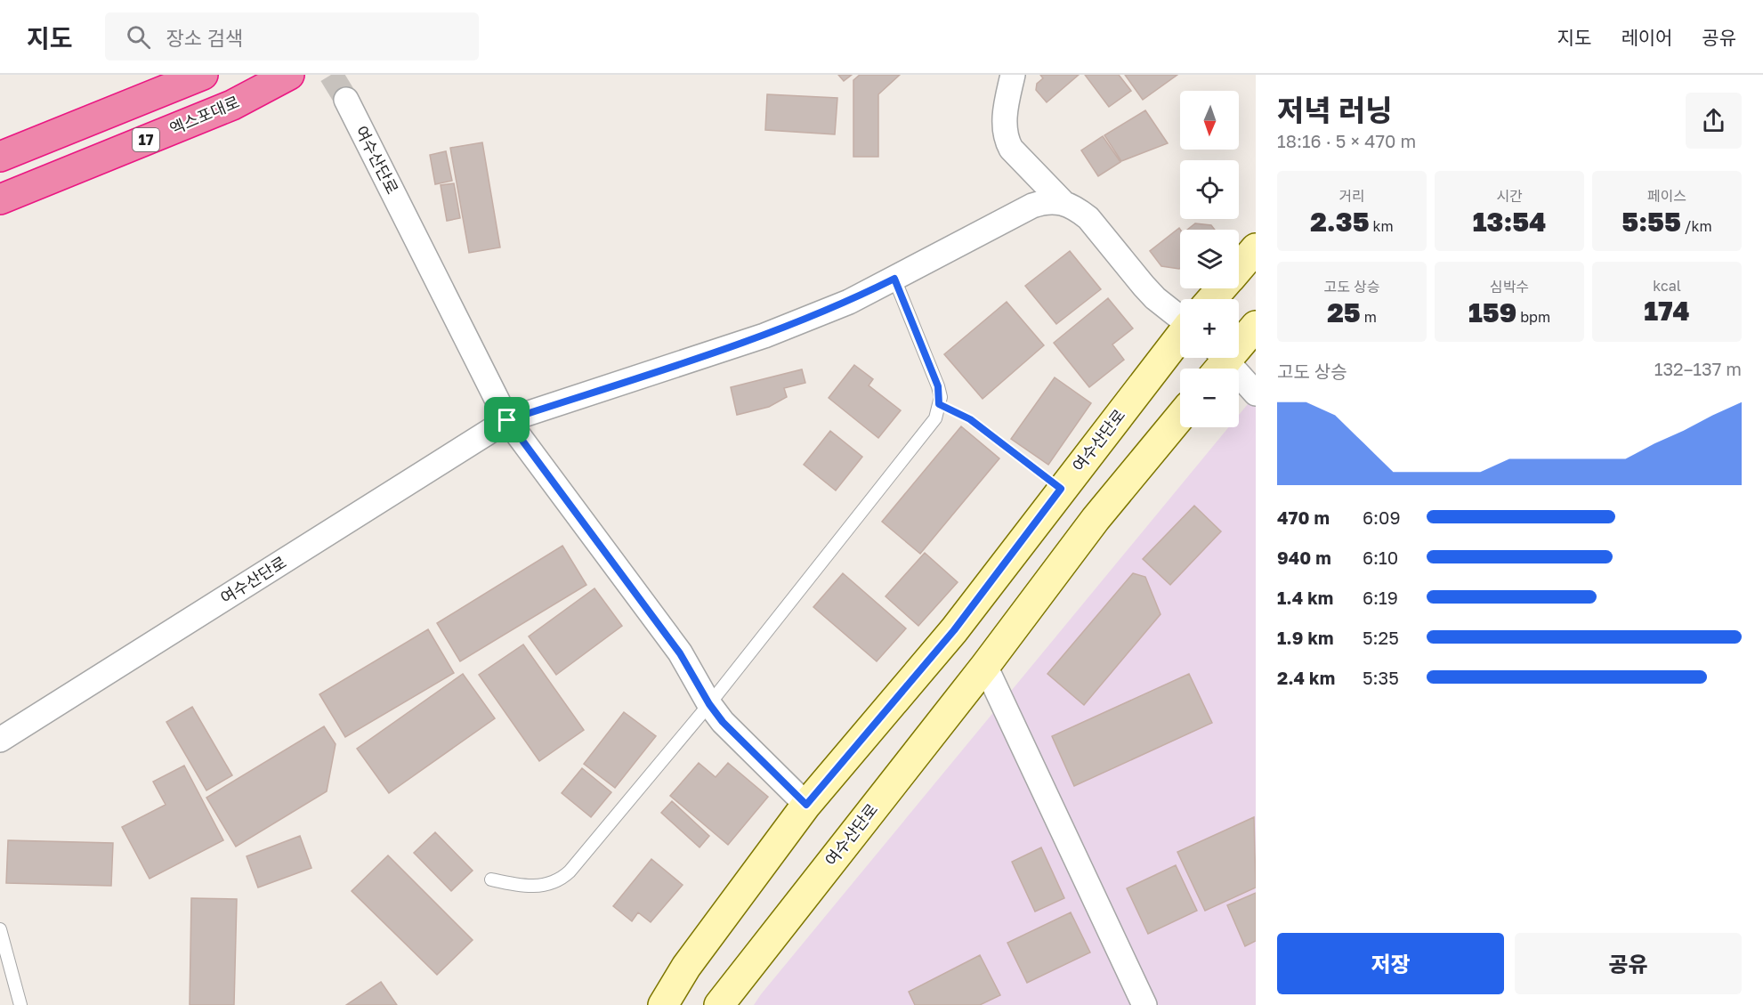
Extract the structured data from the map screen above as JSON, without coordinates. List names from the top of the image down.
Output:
{
  "streets": {
    "highway": ["엑스포대로", "17"],
    "street": ["여수산단로"]
  },
  "north": "bottom",
  "page": {
    "header": "지도",
    "search": "장소 검색",
    "nav": ["지도", "레이어", "공유"],
    "heading": ["저녁 러닝", "18:16 · 5 × 470 m"],
    "map_buttons": ["+", "−"],
    "stats": [
      ["거리", "2.35 km"],
      ["시간", "13:54"],
      ["페이스", "5:55 /km"],
      ["고도 상승", "25 m"],
      ["심박수", "159 bpm"],
      ["kcal", "174"]
    ],
    "chart": ["고도 상승", "132–137 m"],
    "list": [
      {
        "name": "470 m",
        "note": "6:09"
      },
      {
        "name": "940 m",
        "note": "6:10"
      },
      {
        "name": "1.4 km",
        "note": "6:19"
      },
      {
        "name": "1.9 km",
        "note": "5:25"
      },
      {
        "name": "2.4 km",
        "note": "5:35"
      }
    ],
    "buttons": ["저장", "공유"]
  }
}
